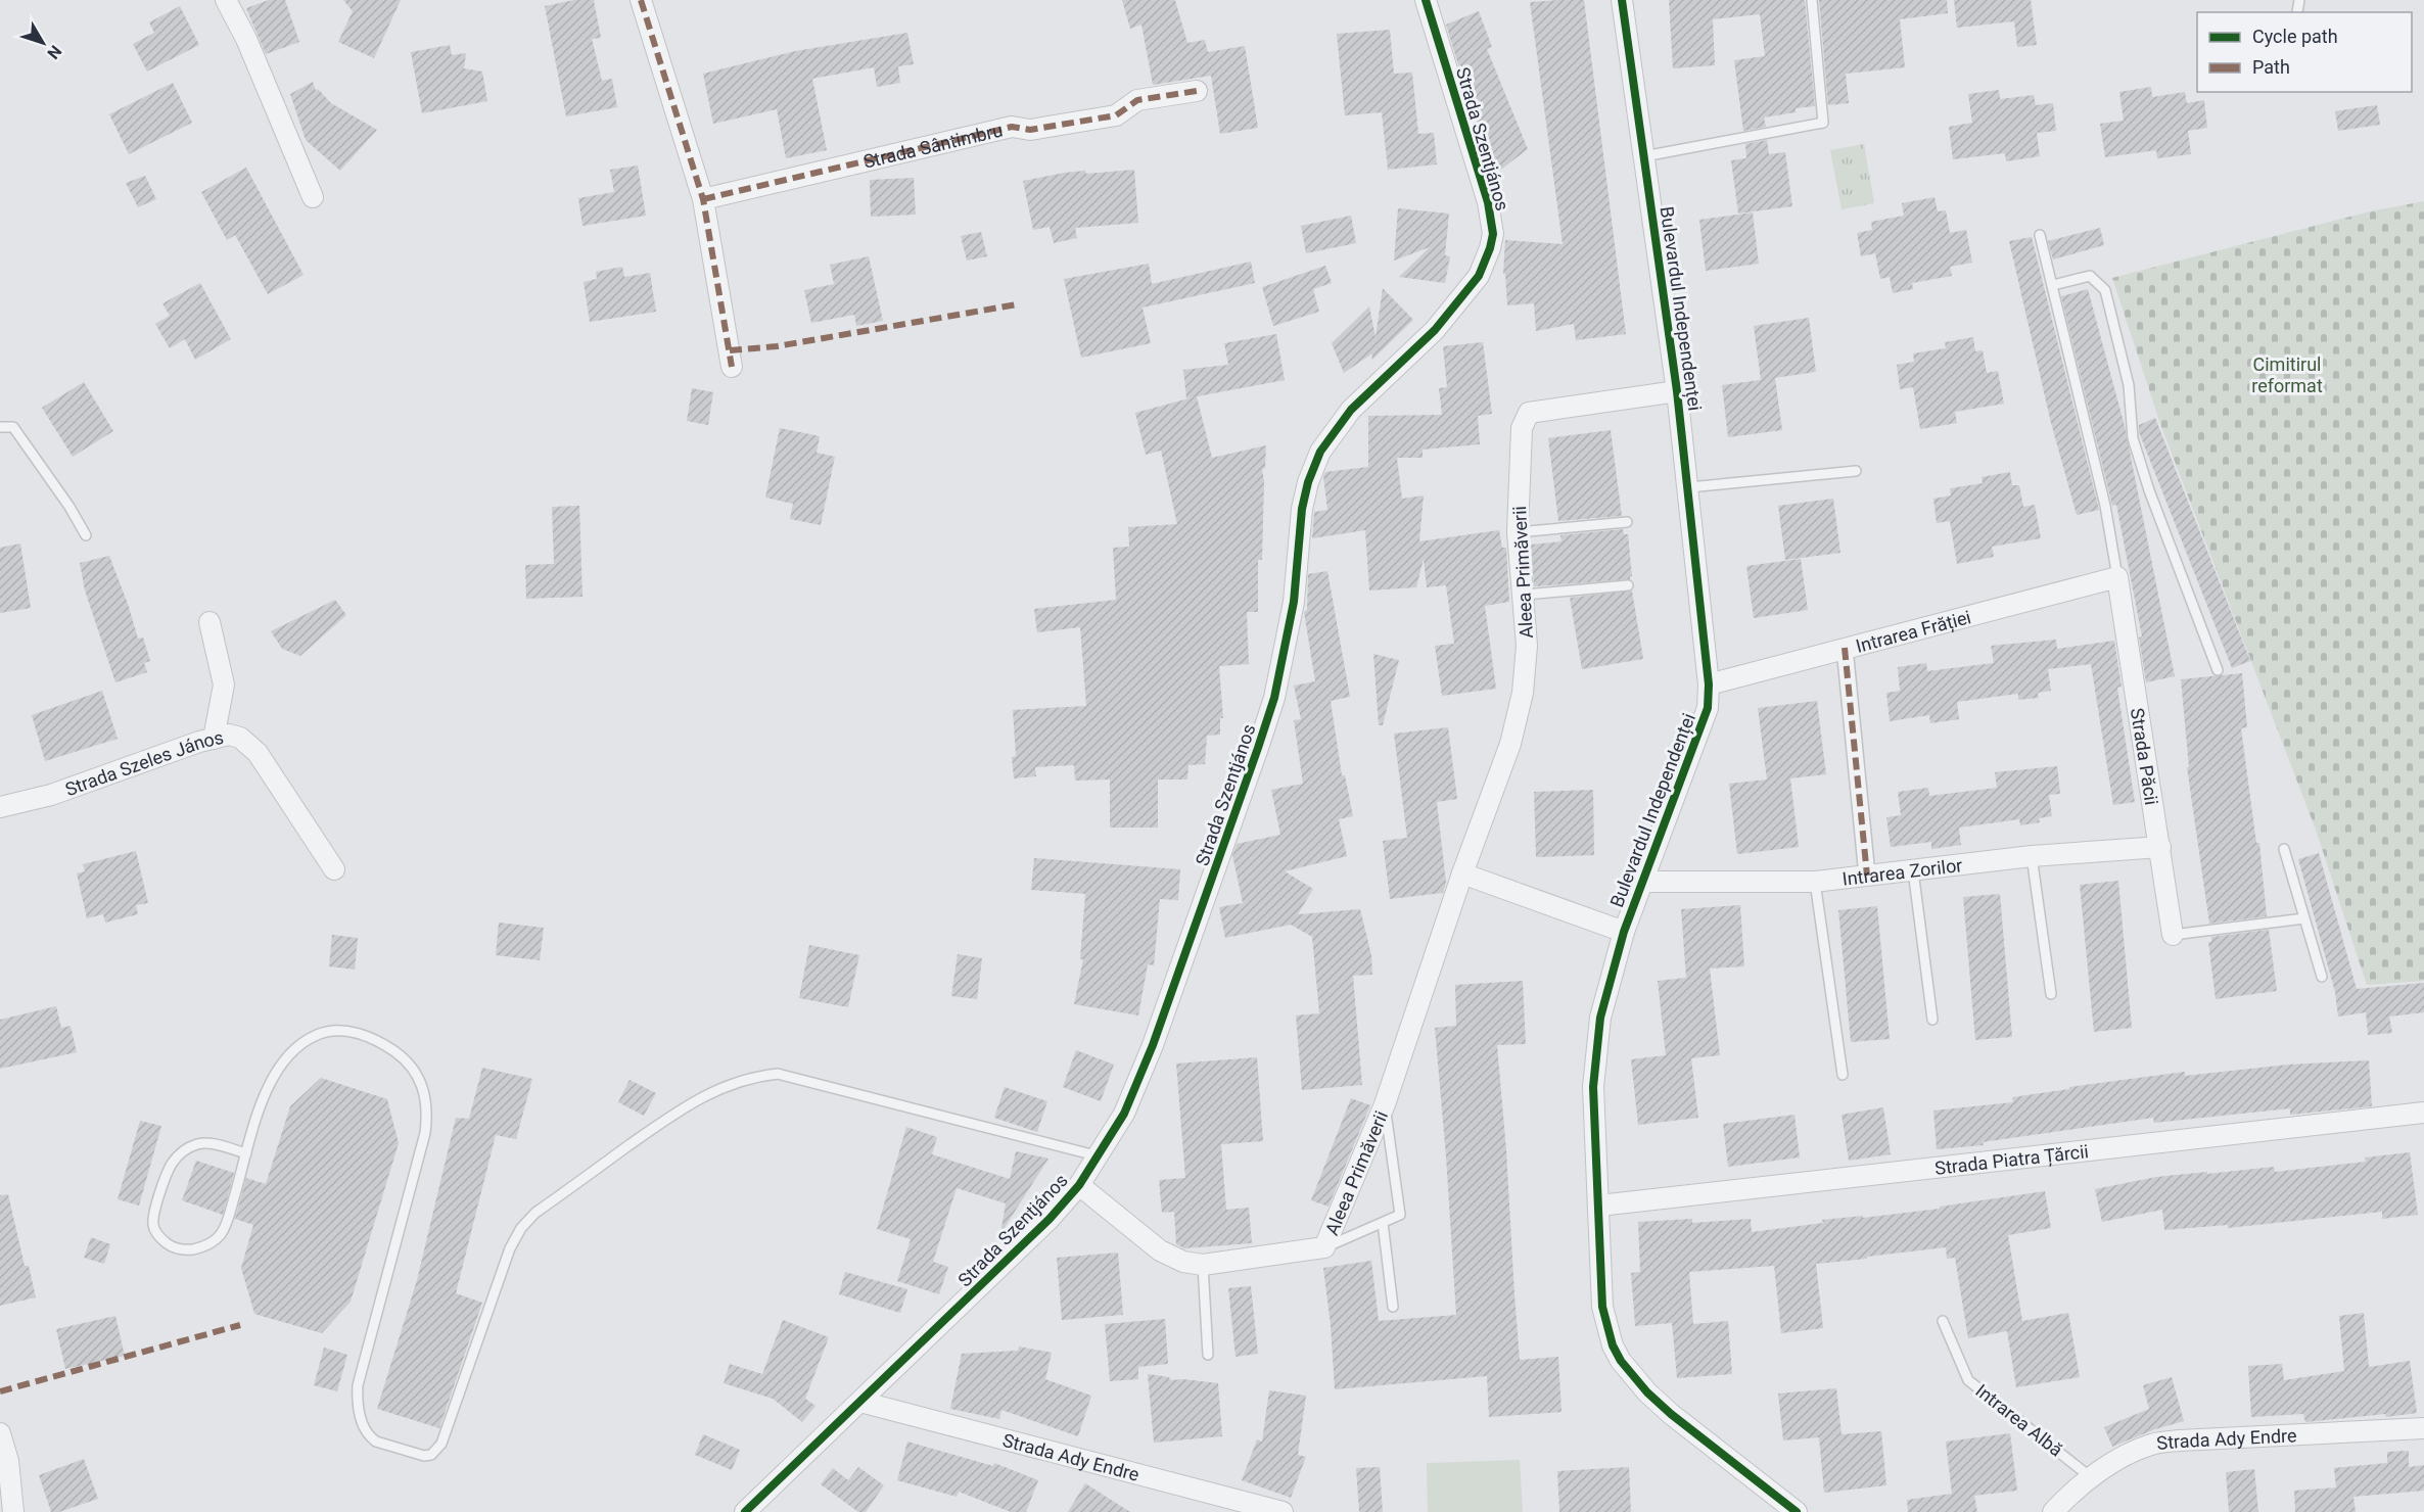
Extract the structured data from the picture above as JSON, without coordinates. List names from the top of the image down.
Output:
{
  "streets": {
    "street": [
      "Strada Szentjános",
      "Strada Sântimbru",
      "Bulevardul Independenței",
      "Aleea Primăverii",
      "Intrarea Frăției",
      "Strada Păcii",
      "Strada Szeles János",
      "Intrarea Zorilor",
      "Strada Piatra Țărcii",
      "Strada Ady Endre"
    ],
    "lane": ["Intrarea Albă"]
  },
  "crossings": [
    ["Strada Szentjános", "Aleea Primăverii"],
    ["Strada Szentjános", "Strada Ady Endre"],
    ["Bulevardul Independenței", "Aleea Primăverii"],
    ["Bulevardul Independenței", "Intrarea Frăției"],
    ["Bulevardul Independenței", "Intrarea Zorilor"],
    ["Bulevardul Independenței", "Strada Piatra Țărcii"],
    ["Intrarea Frăției", "Strada Păcii"],
    ["Strada Păcii", "Intrarea Zorilor"],
    ["Intrarea Albă", "Strada Ady Endre"]
  ],
  "parks": ["Cimitirul reformat"],
  "legend": ["Cycle path", "Path"],
  "north": "bottom right"
}
